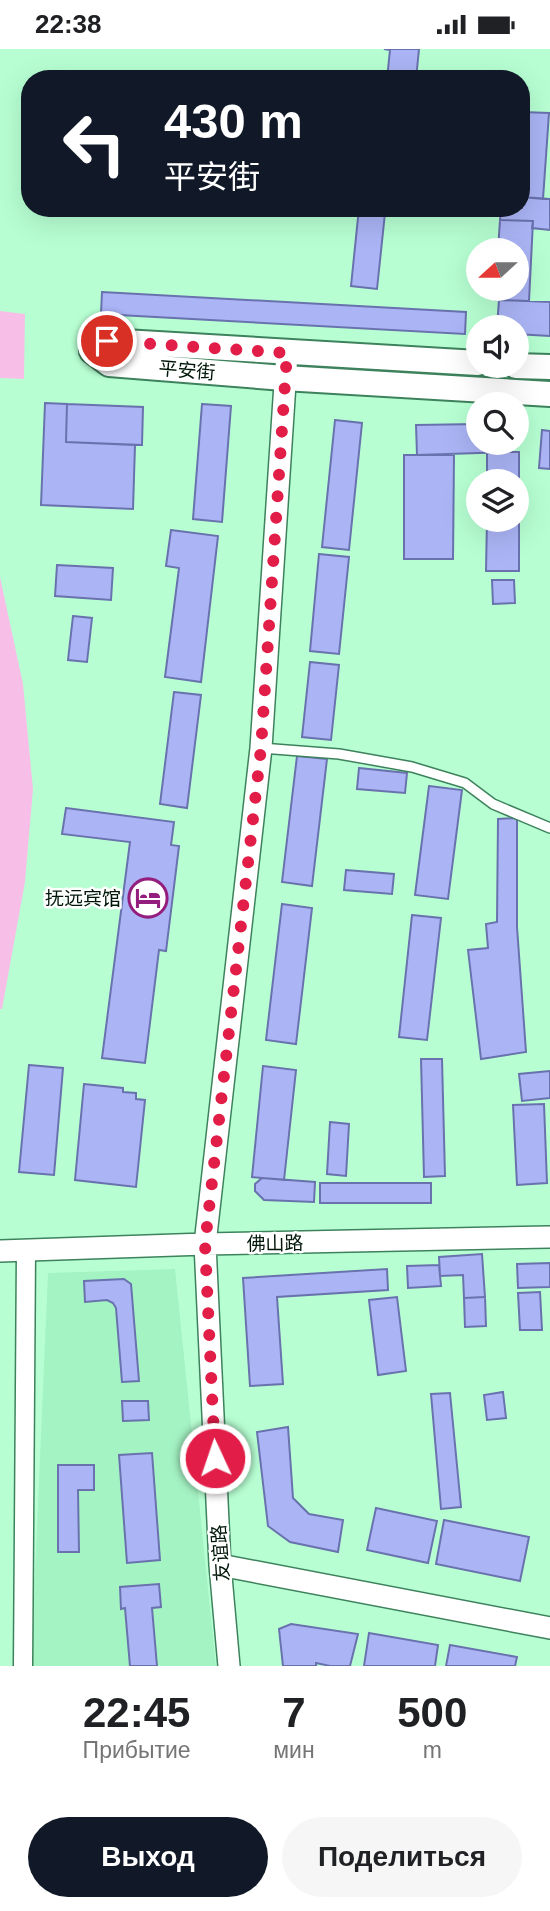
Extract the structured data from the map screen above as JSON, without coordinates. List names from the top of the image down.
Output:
{
  "streets": {
    "main road": ["平安街"],
    "street": ["佛山路", "友谊路"]
  },
  "crossings": [
    ["平安街", "友谊路"],
    ["佛山路", "友谊路"]
  ],
  "places": {
    "hotel": ["抚远宾馆"]
  },
  "north": "left",
  "page": {
    "status": "22:38",
    "turn": ["430 m", "平安街"],
    "eta": [
      "22:45",
      "Прибытие",
      "7",
      "мин",
      "500",
      "m"
    ],
    "buttons": ["Выход", "Поделиться"]
  }
}
